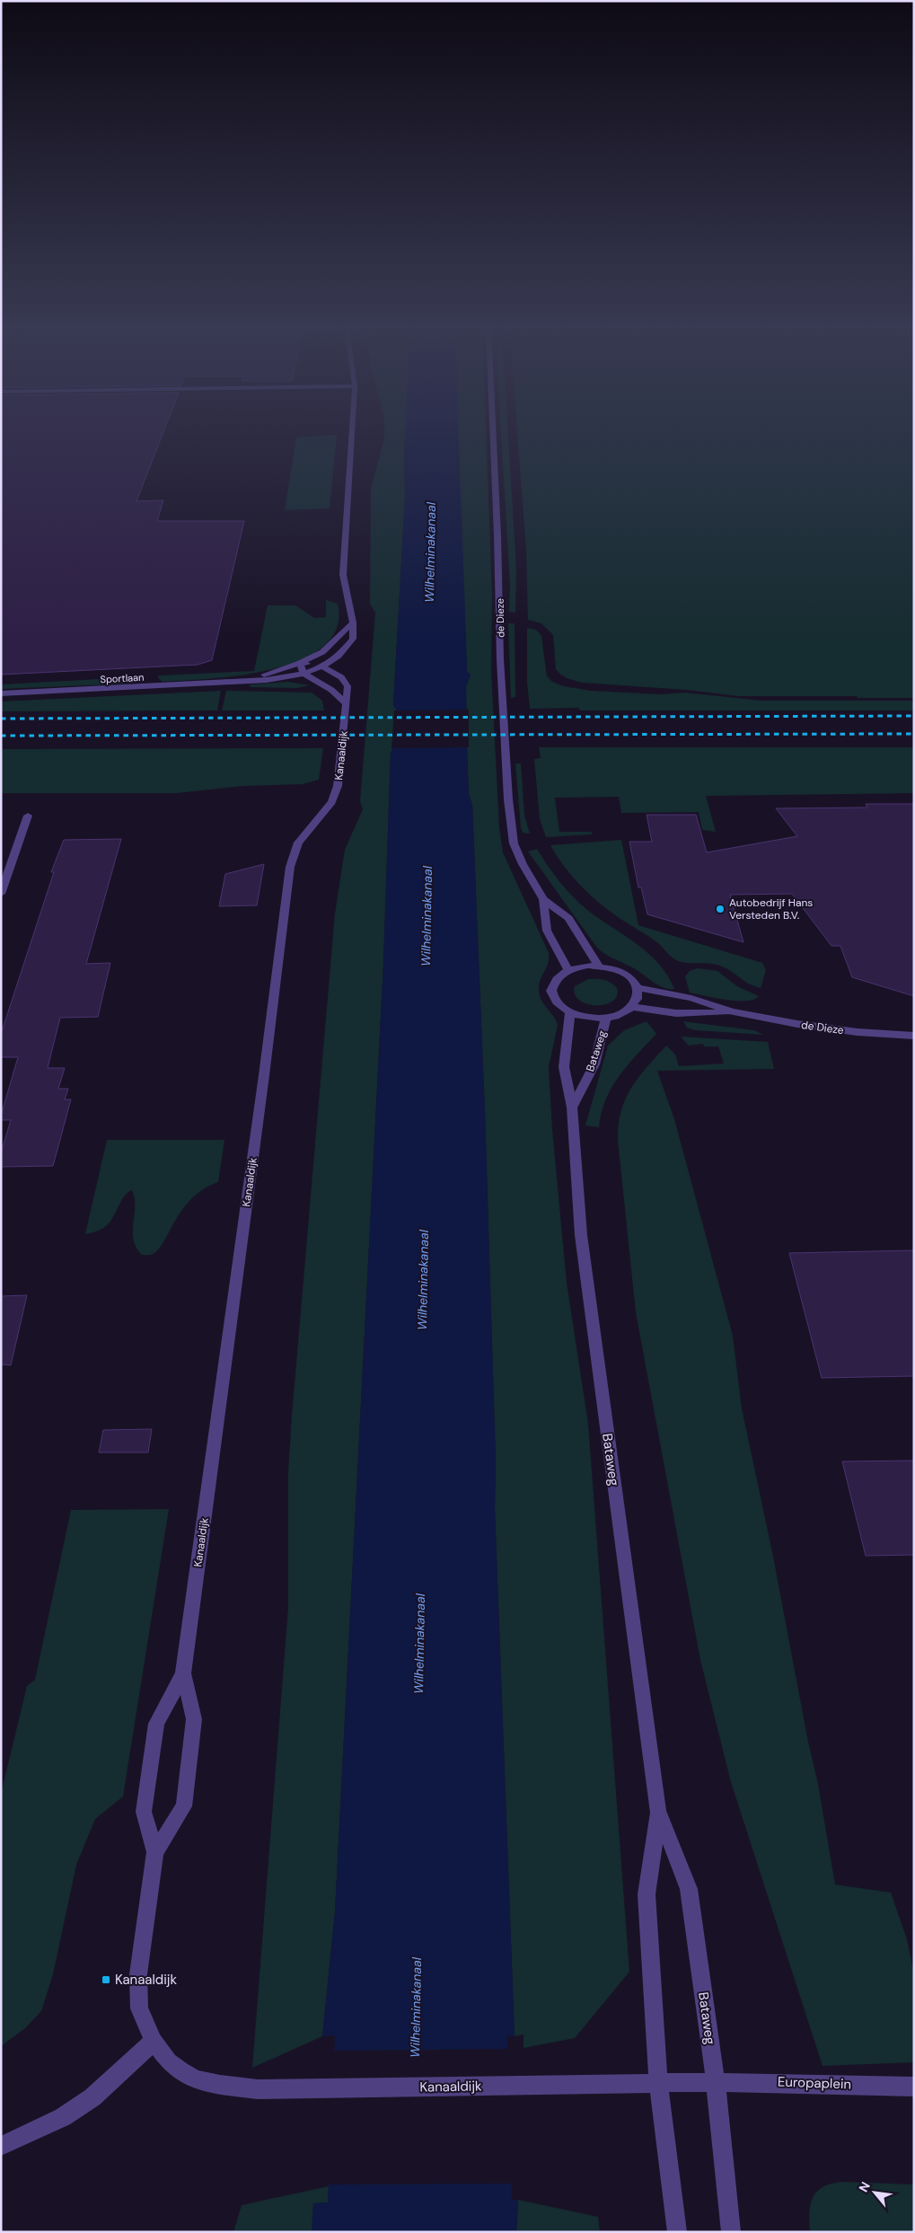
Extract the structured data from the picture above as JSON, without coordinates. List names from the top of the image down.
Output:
{
  "streets": {
    "street": [
      "de Dieze",
      "Sportlaan",
      "Kanaaldijk",
      "Bataweg",
      "Europaplein"
    ]
  },
  "crossings": [
    ["de Dieze", "Bataweg"],
    ["Sportlaan", "Kanaaldijk"],
    ["Kanaaldijk", "Bataweg"],
    ["Kanaaldijk", "Europaplein"],
    ["Bataweg", "Europaplein"]
  ],
  "water": ["Wilhelminakanaal"],
  "places": {
    "other": ["Autobedrijf Hans Versteden B.V."],
    "transit": ["Kanaaldijk"]
  },
  "north": "top left"
}
